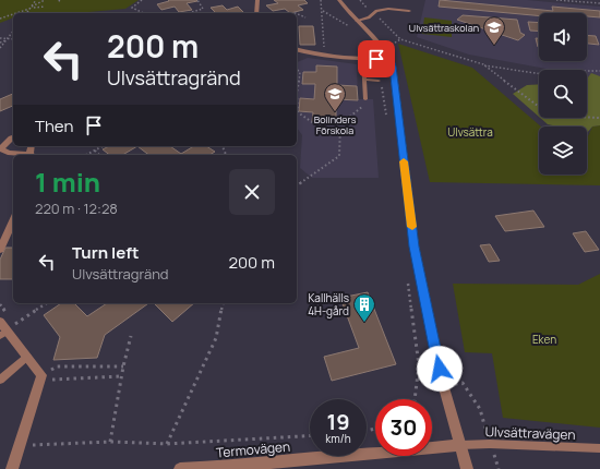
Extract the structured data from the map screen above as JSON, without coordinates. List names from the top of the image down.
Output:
{
  "streets": {
    "street": ["Termovägen"],
    "lane": ["Ulvsättravägen"]
  },
  "crossings": [
    ["Ulvsättravägen", "Termovägen"]
  ],
  "parks": ["Ulvsättra", "Eken"],
  "places": {
    "school or university": ["Ulvsättraskolan", "Bolinders Förskola"],
    "building": ["Kallhälls 4H-gård"]
  },
  "page": {
    "turn": ["200 m", "Ulvsättragränd"],
    "then": "Then",
    "heading": ["1 min", "220 m · 12:28"],
    "list": [
      {
        "name": "Turn left",
        "note": "Ulvsättragränd",
        "value": "200 m"
      }
    ],
    "speed": "19 km/h",
    "limit": "30"
  }
}
